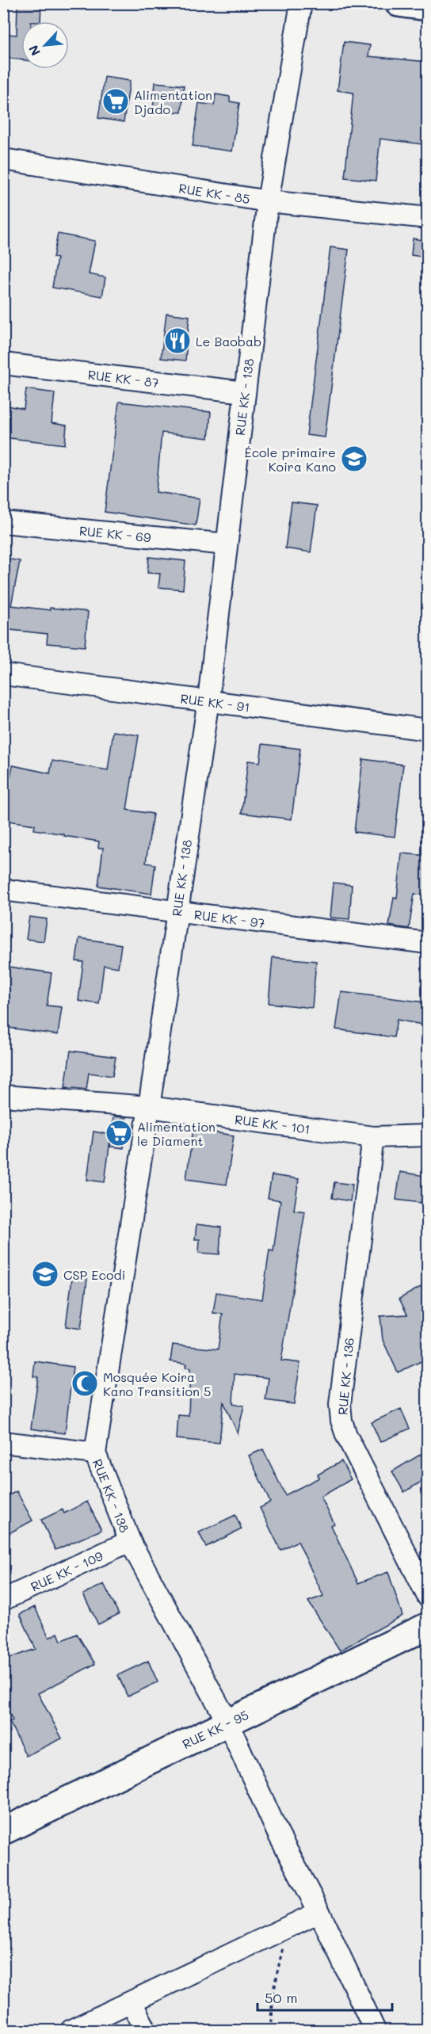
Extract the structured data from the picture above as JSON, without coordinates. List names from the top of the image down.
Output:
{
  "streets": {
    "street": [
      "RUE KK - 85",
      "RUE KK - 87",
      "RUE KK - 138",
      "RUE KK - 69",
      "RUE KK - 91",
      "RUE KK - 97",
      "RUE KK - 101",
      "RUE KK - 136",
      "RUE KK - 109",
      "RUE KK - 95"
    ]
  },
  "crossings": [
    ["RUE KK - 85", "RUE KK - 138"],
    ["RUE KK - 87", "RUE KK - 138"],
    ["RUE KK - 138", "RUE KK - 69"],
    ["RUE KK - 138", "RUE KK - 91"],
    ["RUE KK - 138", "RUE KK - 97"],
    ["RUE KK - 138", "RUE KK - 101"],
    ["RUE KK - 138", "RUE KK - 109"],
    ["RUE KK - 138", "RUE KK - 95"],
    ["RUE KK - 101", "RUE KK - 136"]
  ],
  "places": {
    "supermarket": ["Alimentation Djado", "Alimentation le Diament"],
    "restaurant": ["Le Baobab"],
    "school or university": ["École primaire Koira Kano", "CSP Ecodi"],
    "mosque": ["Mosquée Koira Kano Transition 5"]
  },
  "scale_bar": "50 m",
  "north": "bottom left"
}
